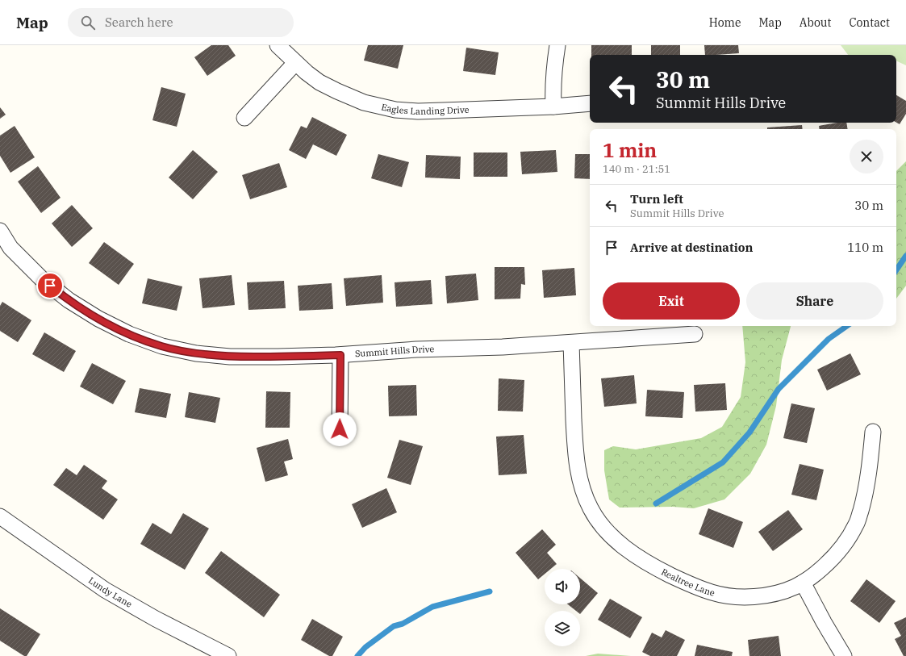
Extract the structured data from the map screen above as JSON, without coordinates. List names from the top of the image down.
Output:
{
  "streets": {
    "street": [
      "Eagles Landing Drive",
      "Summit Hills Drive",
      "Realtree Lane",
      "Lundy Lane"
    ]
  },
  "crossings": [
    ["Summit Hills Drive", "Realtree Lane"]
  ],
  "page": {
    "header": "Map",
    "search": "Search here",
    "nav": [
      "Home",
      "Map",
      "About",
      "Contact"
    ],
    "turn": ["30 m", "Summit Hills Drive"],
    "heading": ["1 min", "140 m · 21:51"],
    "list": [
      {
        "name": "Turn left",
        "note": "Summit Hills Drive",
        "value": "30 m"
      },
      {
        "name": "Arrive at destination",
        "value": "110 m"
      }
    ],
    "buttons": ["Exit", "Share"]
  }
}
